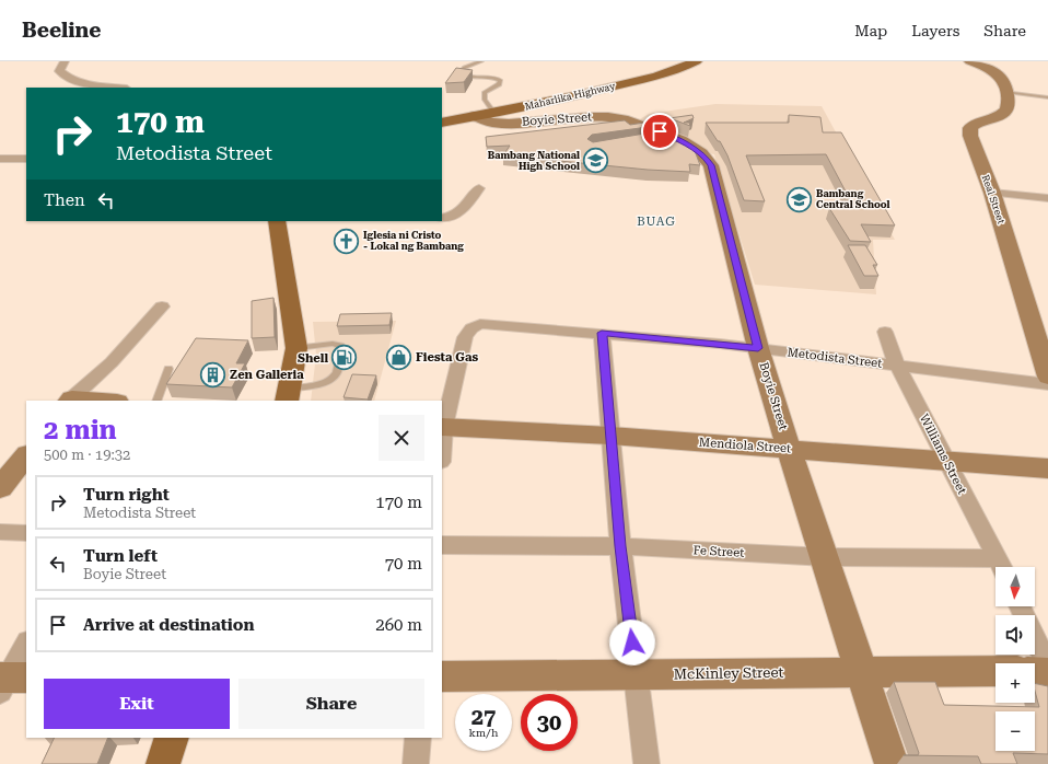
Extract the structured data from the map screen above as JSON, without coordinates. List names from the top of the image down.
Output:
{
  "streets": {
    "main road": ["Maharlika Highway"],
    "street": [
      "Boyie Street",
      "Real Street",
      "Metodista Street",
      "Mendiola Street",
      "Williams Street",
      "Fe Street",
      "McKinley Street"
    ]
  },
  "crossings": [
    ["Maharlika Highway", "Boyie Street"],
    ["Boyie Street", "Metodista Street"],
    ["Boyie Street", "Mendiola Street"],
    ["Boyie Street", "Fe Street"],
    ["Boyie Street", "McKinley Street"],
    ["Metodista Street", "Mendiola Street"],
    ["Metodista Street", "Williams Street"],
    ["Mendiola Street", "Williams Street"],
    ["Williams Street", "Fe Street"]
  ],
  "districts": ["BUAG"],
  "places": {
    "school or university": ["Bambang National High School", "Bambang Central School"],
    "church": ["Iglesia ni Cristo - Lokal ng Bambang"],
    "shop": ["Fiesta Gas"],
    "fuel station": ["Shell"],
    "building": ["Zen Galleria"]
  },
  "north": "bottom",
  "page": {
    "header": "Beeline",
    "nav": ["Map", "Layers", "Share"],
    "turn": ["170 m", "Metodista Street"],
    "then": "Then",
    "heading": ["2 min", "500 m · 19:32"],
    "list": [
      {
        "name": "Turn right",
        "note": "Metodista Street",
        "value": "170 m"
      },
      {
        "name": "Turn left",
        "note": "Boyie Street",
        "value": "70 m"
      },
      {
        "name": "Arrive at destination",
        "value": "260 m"
      }
    ],
    "map_buttons": ["+", "−"],
    "buttons": ["Exit", "Share"],
    "speed": "27 km/h",
    "limit": "30"
  }
}
